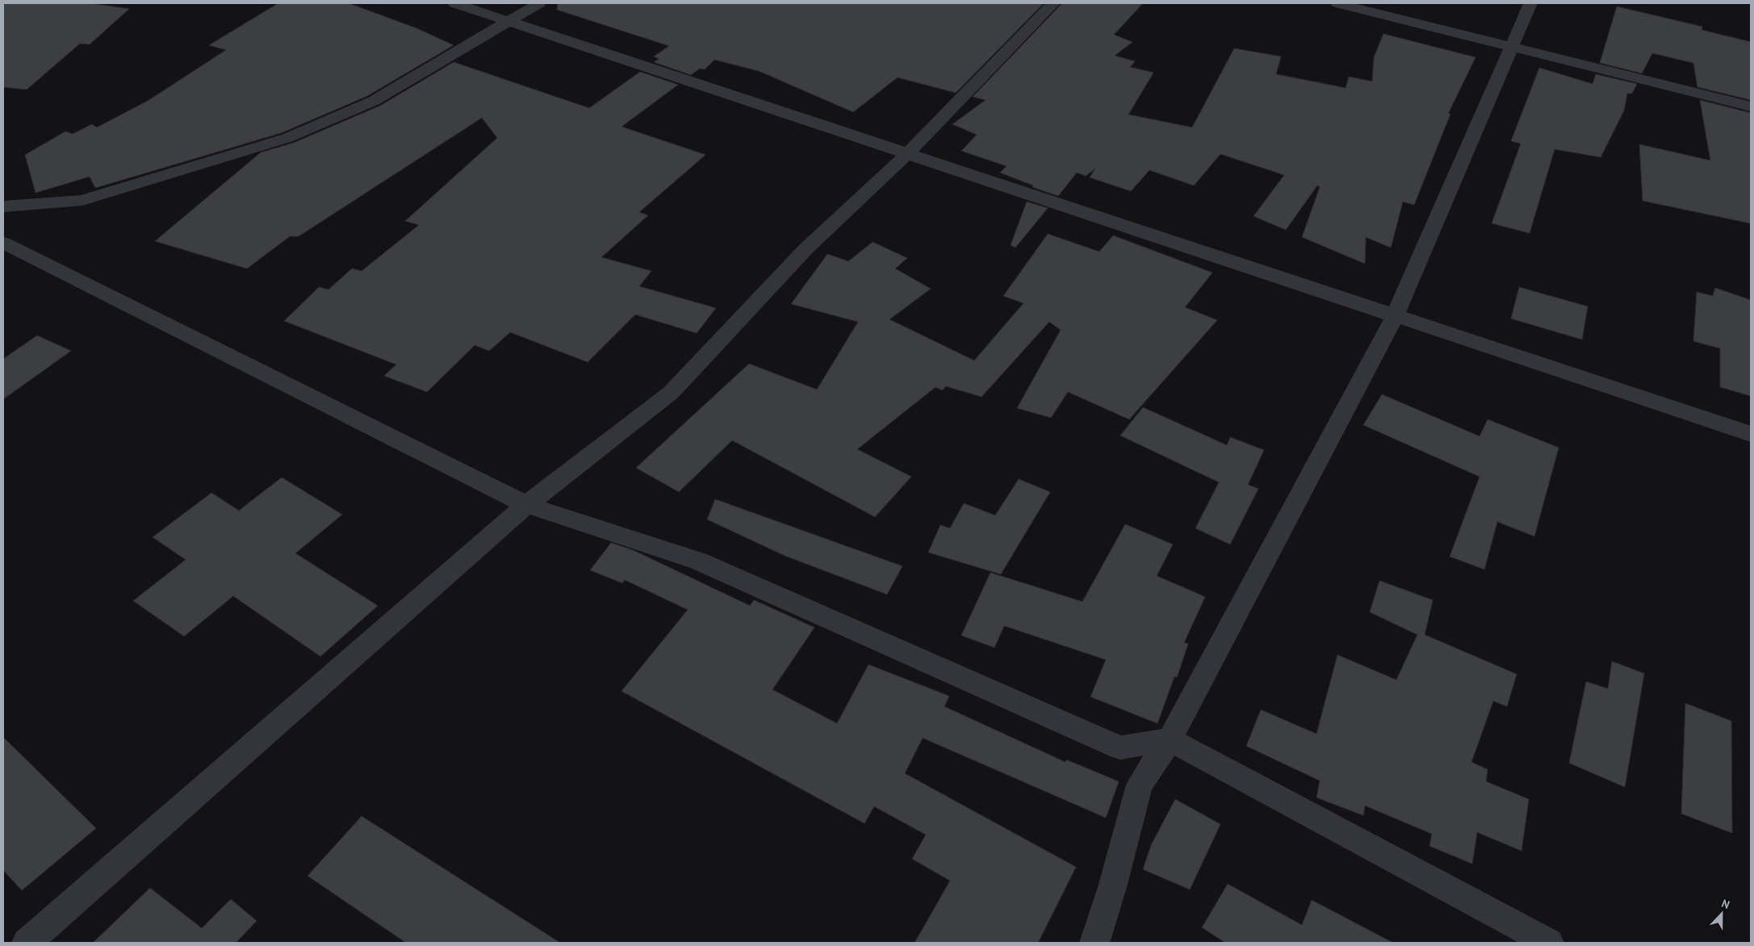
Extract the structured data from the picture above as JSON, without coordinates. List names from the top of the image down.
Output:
{
  "north": "top"
}
